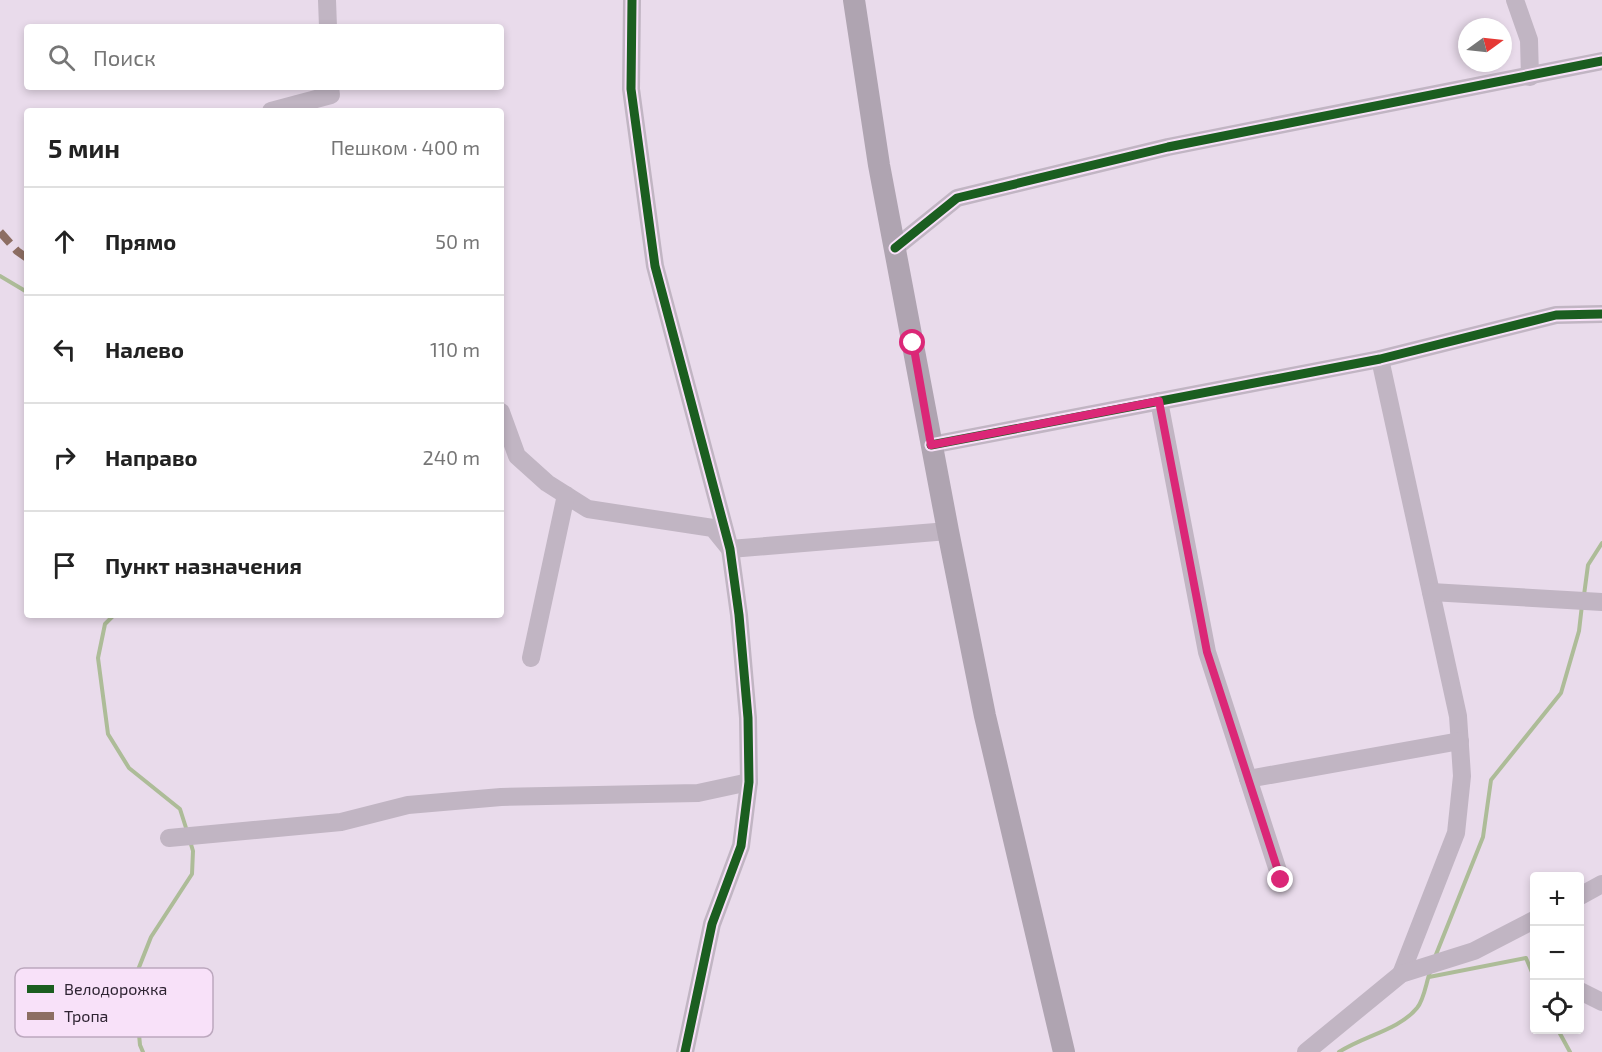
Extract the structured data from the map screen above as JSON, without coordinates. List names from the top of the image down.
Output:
{
  "legend": ["Велодорожка", "Тропа"],
  "north": "right",
  "page": {
    "search": "Поиск",
    "heading": ["5 мин", "Пешком · 400 m"],
    "list": [
      ["Прямо", "50 m"],
      ["Налево", "110 m"],
      ["Направо", "240 m"],
      "Пункт назначения"
    ],
    "map_buttons": ["+", "−"]
  }
}
